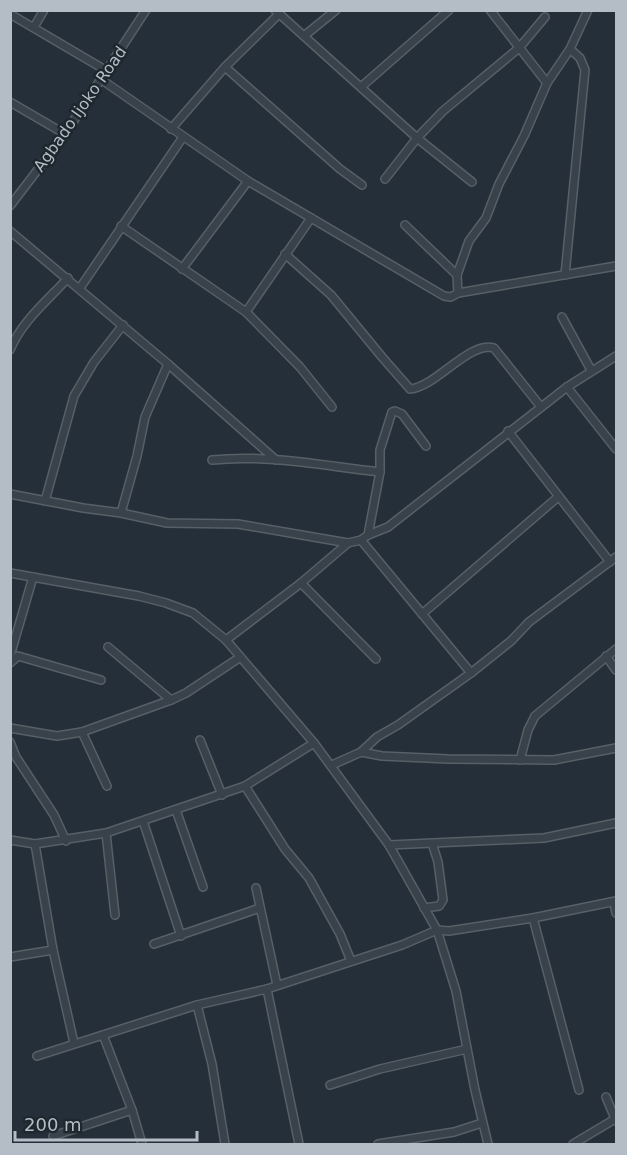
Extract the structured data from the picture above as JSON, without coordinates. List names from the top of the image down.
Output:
{
  "streets": {
    "street": ["Agbado Ijoko Road"]
  },
  "scale_bar": "200 m"
}
